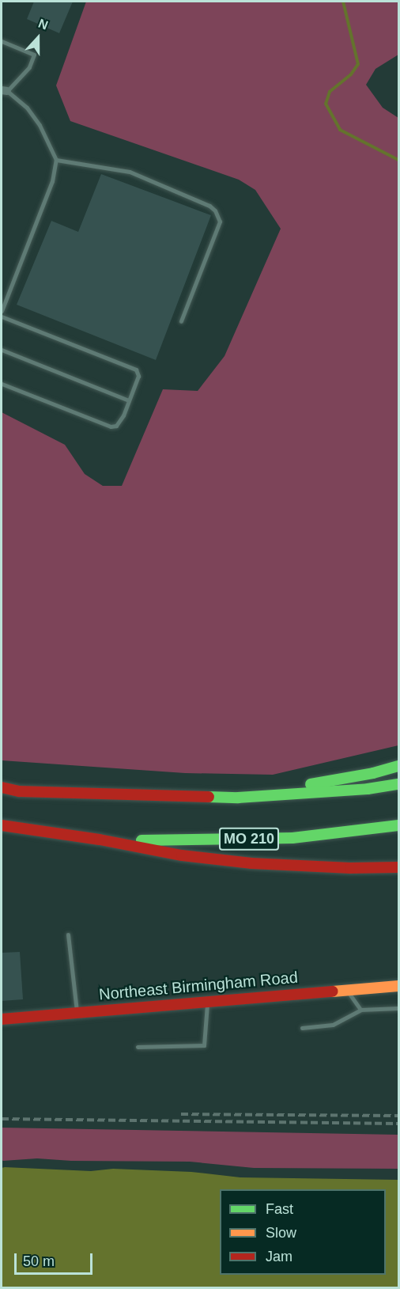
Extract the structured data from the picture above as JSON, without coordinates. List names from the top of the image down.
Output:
{
  "streets": {
    "main road": ["MO 210", "Northeast Birmingham Road"]
  },
  "legend": ["Fast", "Slow", "Jam"],
  "scale_bar": "50 m",
  "north": "top"
}
